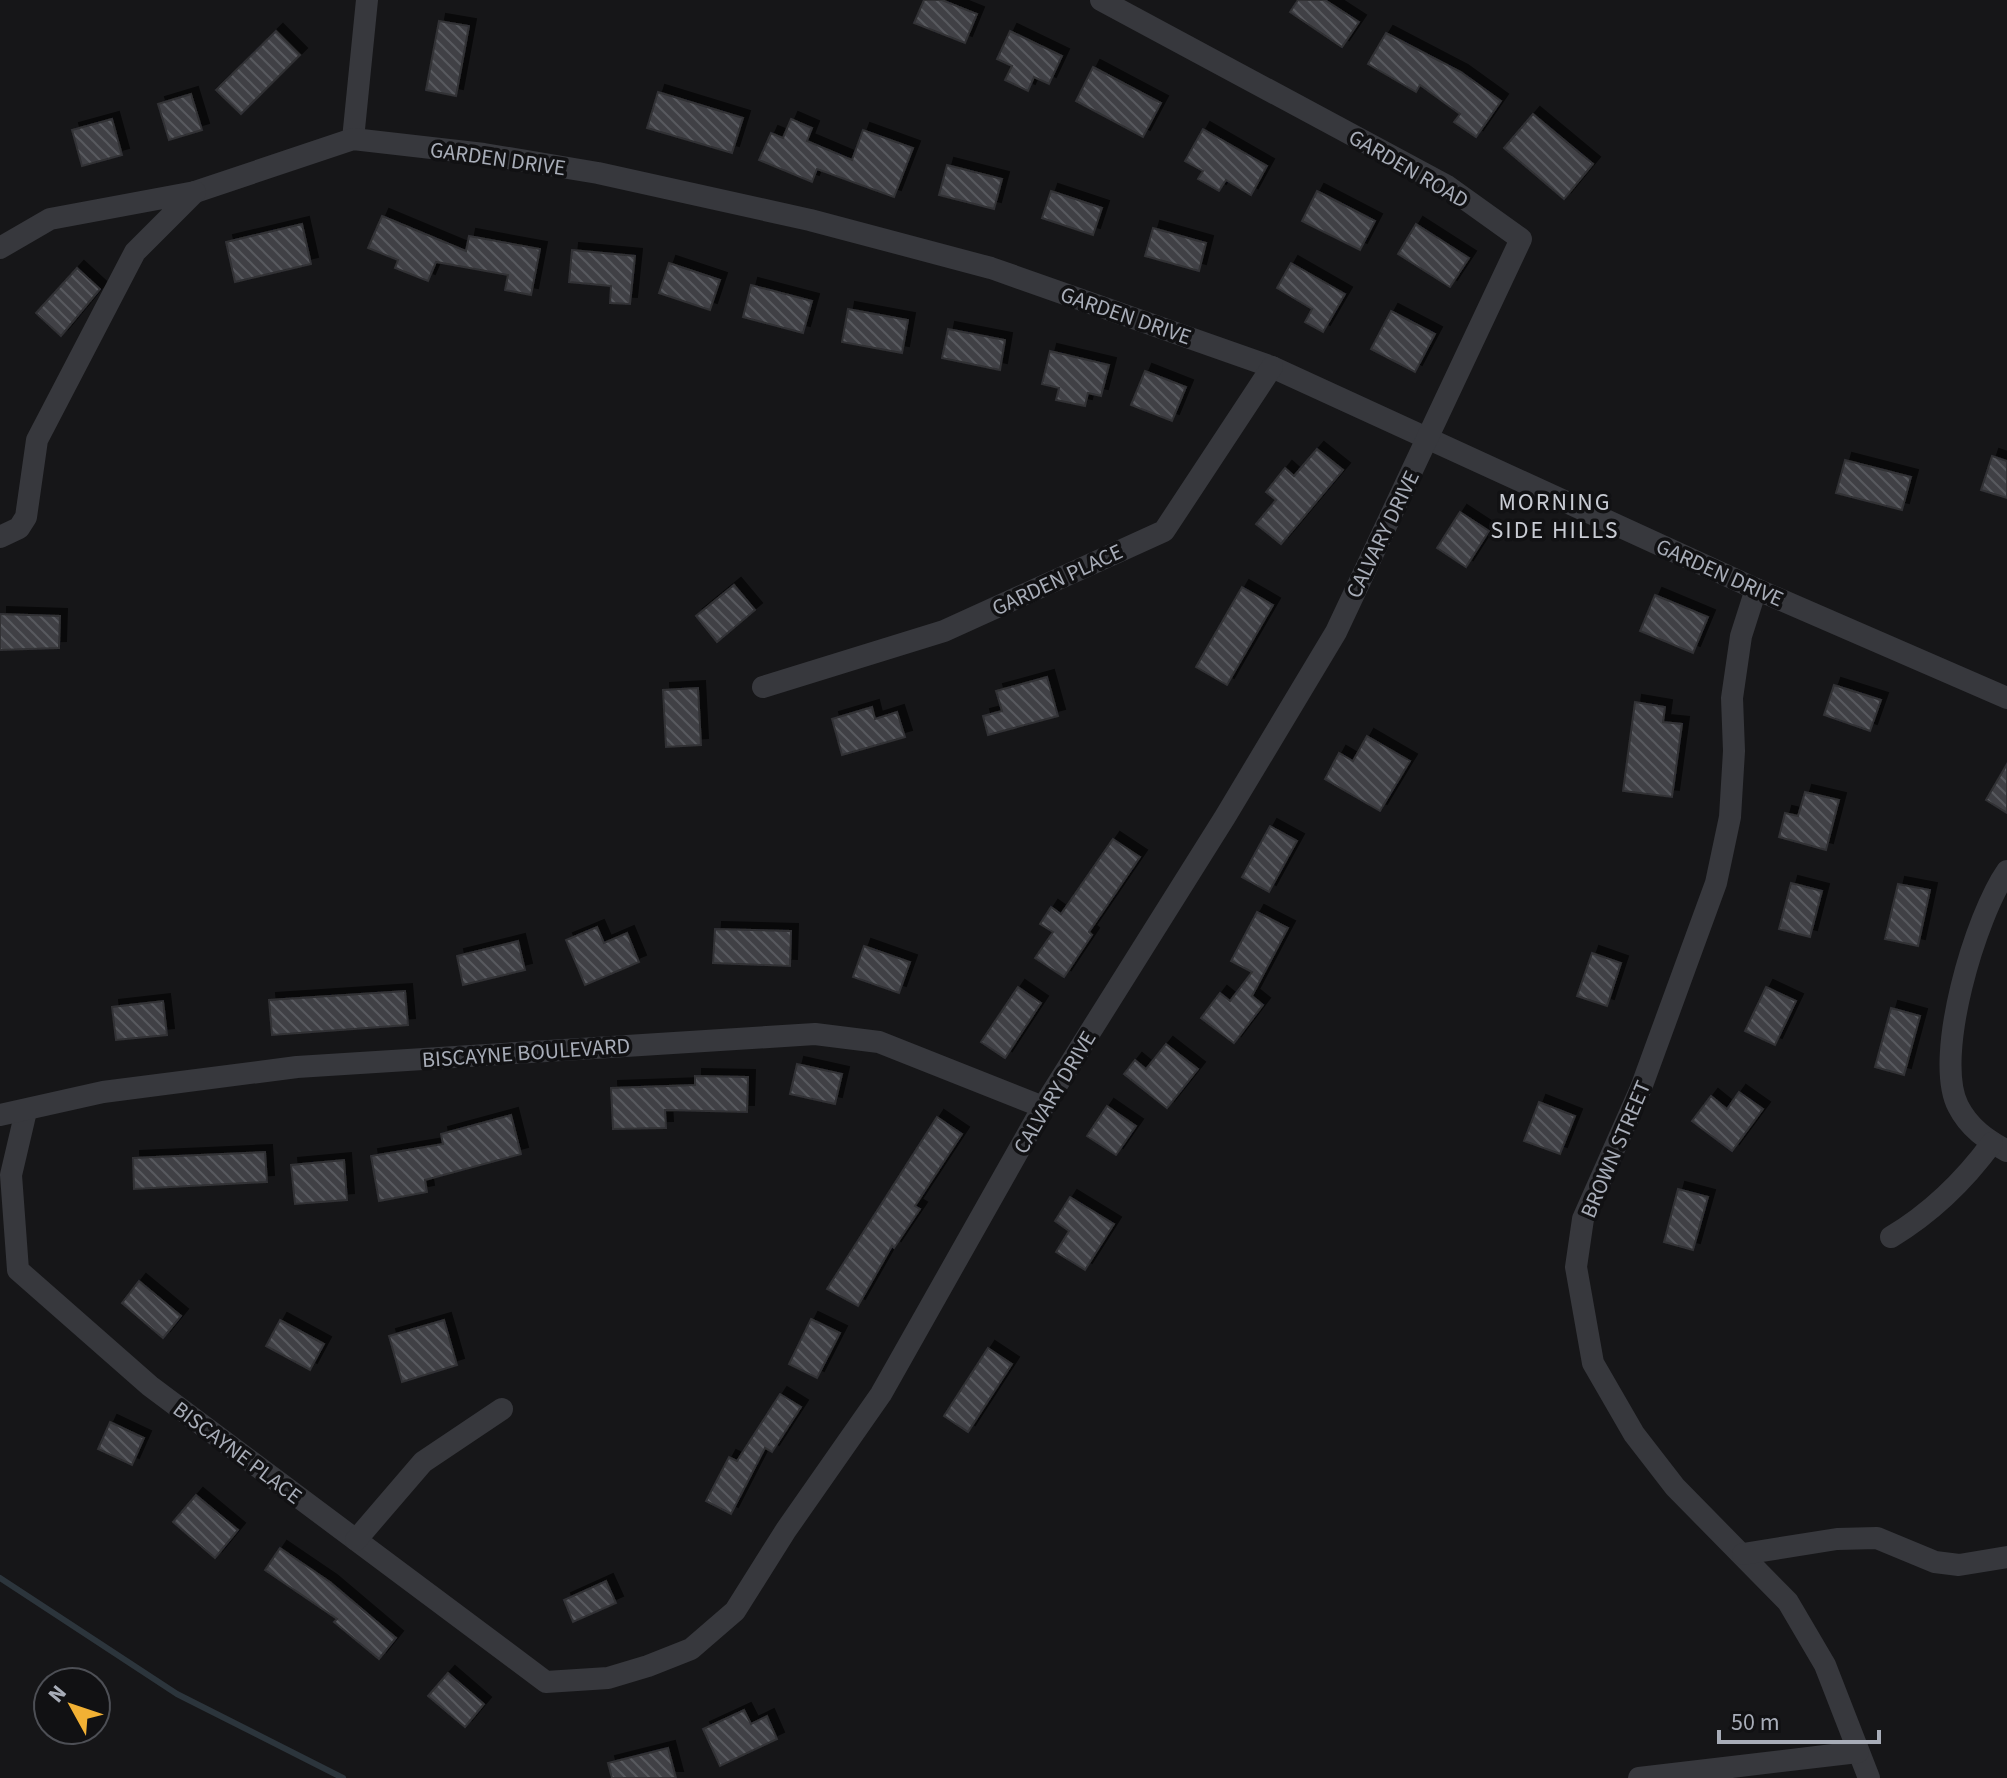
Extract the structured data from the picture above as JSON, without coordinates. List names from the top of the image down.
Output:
{
  "streets": {
    "street": [
      "GARDEN DRIVE",
      "GARDEN ROAD",
      "CALVARY DRIVE",
      "GARDEN PLACE",
      "BISCAYNE BOULEVARD",
      "BROWN STREET",
      "BISCAYNE PLACE"
    ]
  },
  "crossings": [
    ["GARDEN DRIVE", "GARDEN ROAD"],
    ["GARDEN DRIVE", "CALVARY DRIVE"],
    ["GARDEN DRIVE", "GARDEN PLACE"],
    ["GARDEN DRIVE", "BROWN STREET"],
    ["GARDEN ROAD", "CALVARY DRIVE"],
    ["CALVARY DRIVE", "BISCAYNE BOULEVARD"],
    ["CALVARY DRIVE", "BISCAYNE PLACE"],
    ["BISCAYNE BOULEVARD", "BISCAYNE PLACE"]
  ],
  "districts": ["MORNING SIDE HILLS"],
  "scale_bar": "50 m",
  "north": "top left"
}
